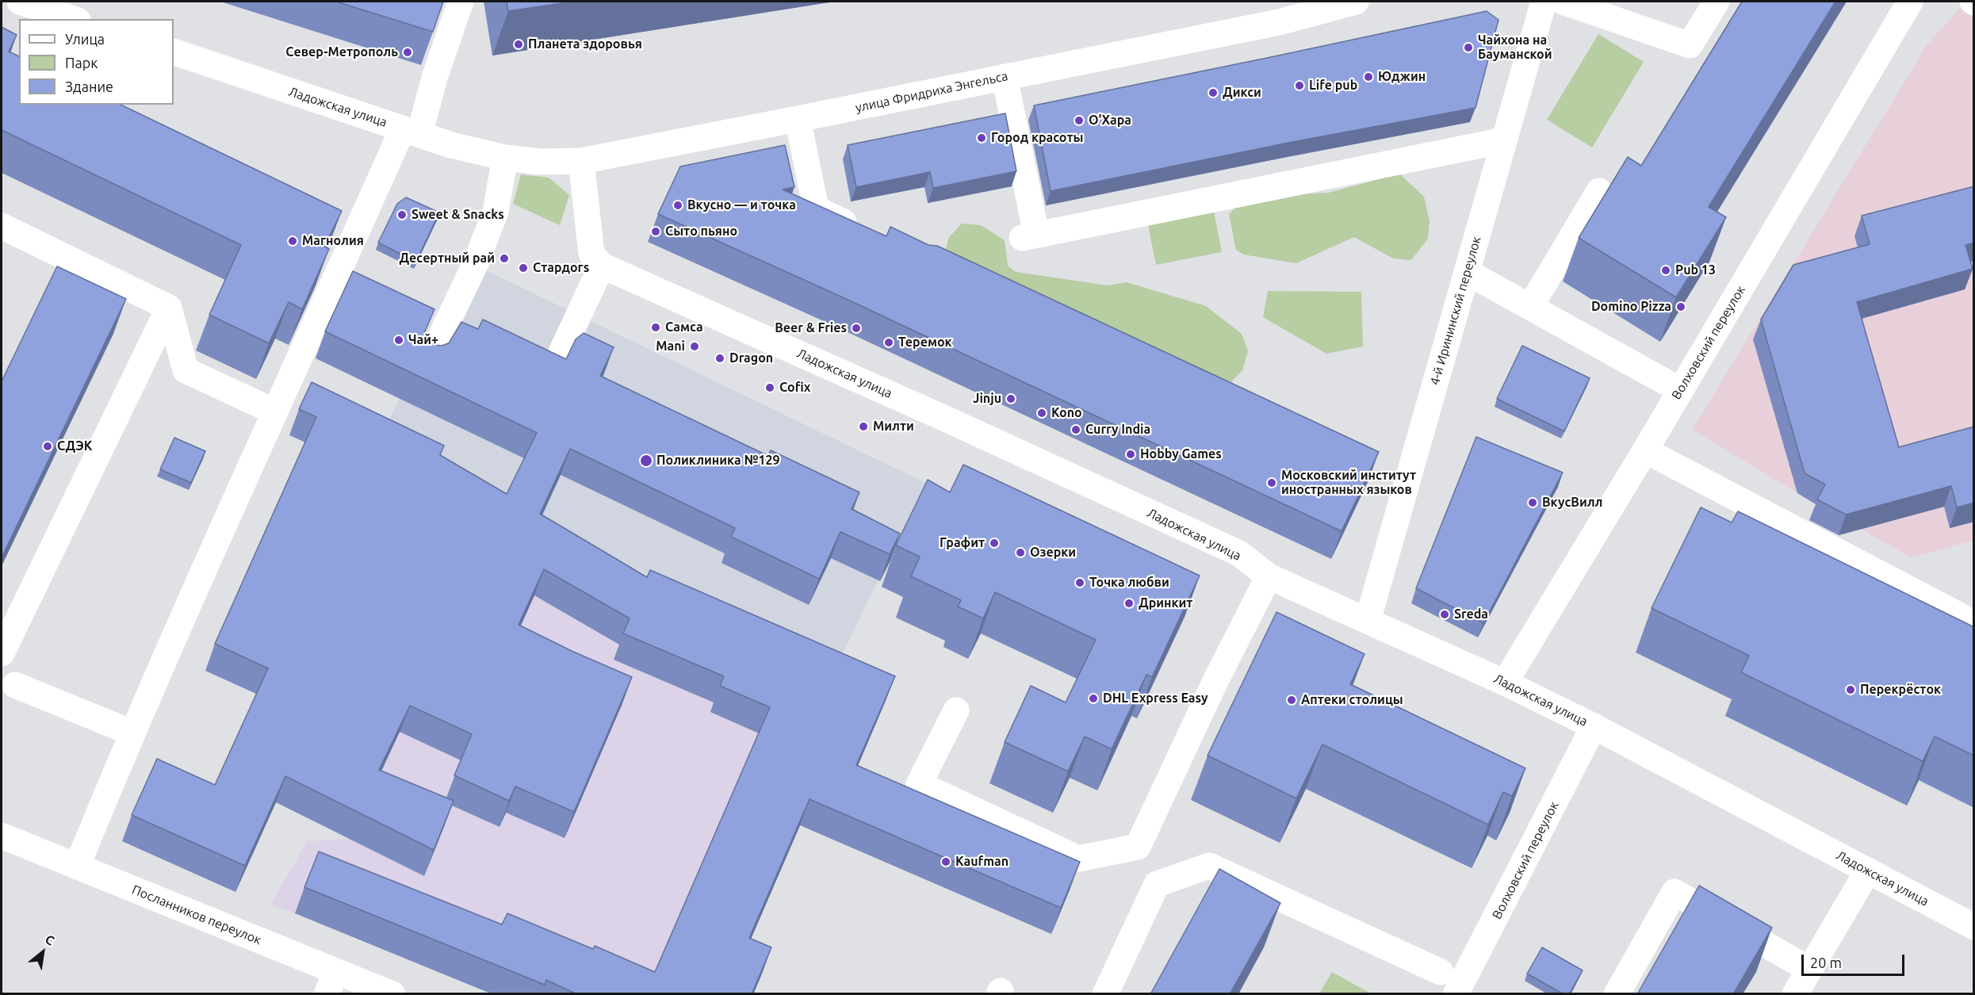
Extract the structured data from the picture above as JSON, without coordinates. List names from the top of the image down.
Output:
{
  "streets": {
    "street": [
      "улица Фридриха Энгельса",
      "Ладожская улица",
      "4-й Ирининский переулок",
      "Волховский переулок",
      "Посланников переулок"
    ]
  },
  "crossings": [
    ["улица Фридриха Энгельса", "Ладожская улица"],
    ["Ладожская улица", "4-й Ирининский переулок"],
    ["Ладожская улица", "Волховский переулок"]
  ],
  "places": [
    "Планета здоровья",
    "Чайхона на Бауманской",
    "Север-Метрополь",
    "Юджин",
    "Life pub",
    "Дикси",
    "О'Хара",
    "Город красоты",
    "Вкусно — и точка",
    "Sweet & Snacks",
    "Сыто пьяно",
    "Магнолия",
    "Десертный рай",
    "Стардогs",
    "Pub 13",
    "Domino Pizza",
    "Самса",
    "Beer & Fries",
    "Чай+",
    "Теремок",
    "Mani",
    "Dragon",
    "Cofix",
    "Jinju",
    "Kono",
    "Милти",
    "Curry India",
    "СДЭК",
    "Hobby Games",
    "Поликлиника №129",
    "Московский институт иностранных языков",
    "ВкусВилл",
    "Графит",
    "Озерки",
    "Точка любви",
    "Дринкит",
    "Sreda",
    "Перекрёсток",
    "DHL Express Easy",
    "Аптеки столицы",
    "Kaufman"
  ],
  "legend": ["Улица", "Парк", "Здание"],
  "scale_bar": "20 m",
  "north": "top right"
}
